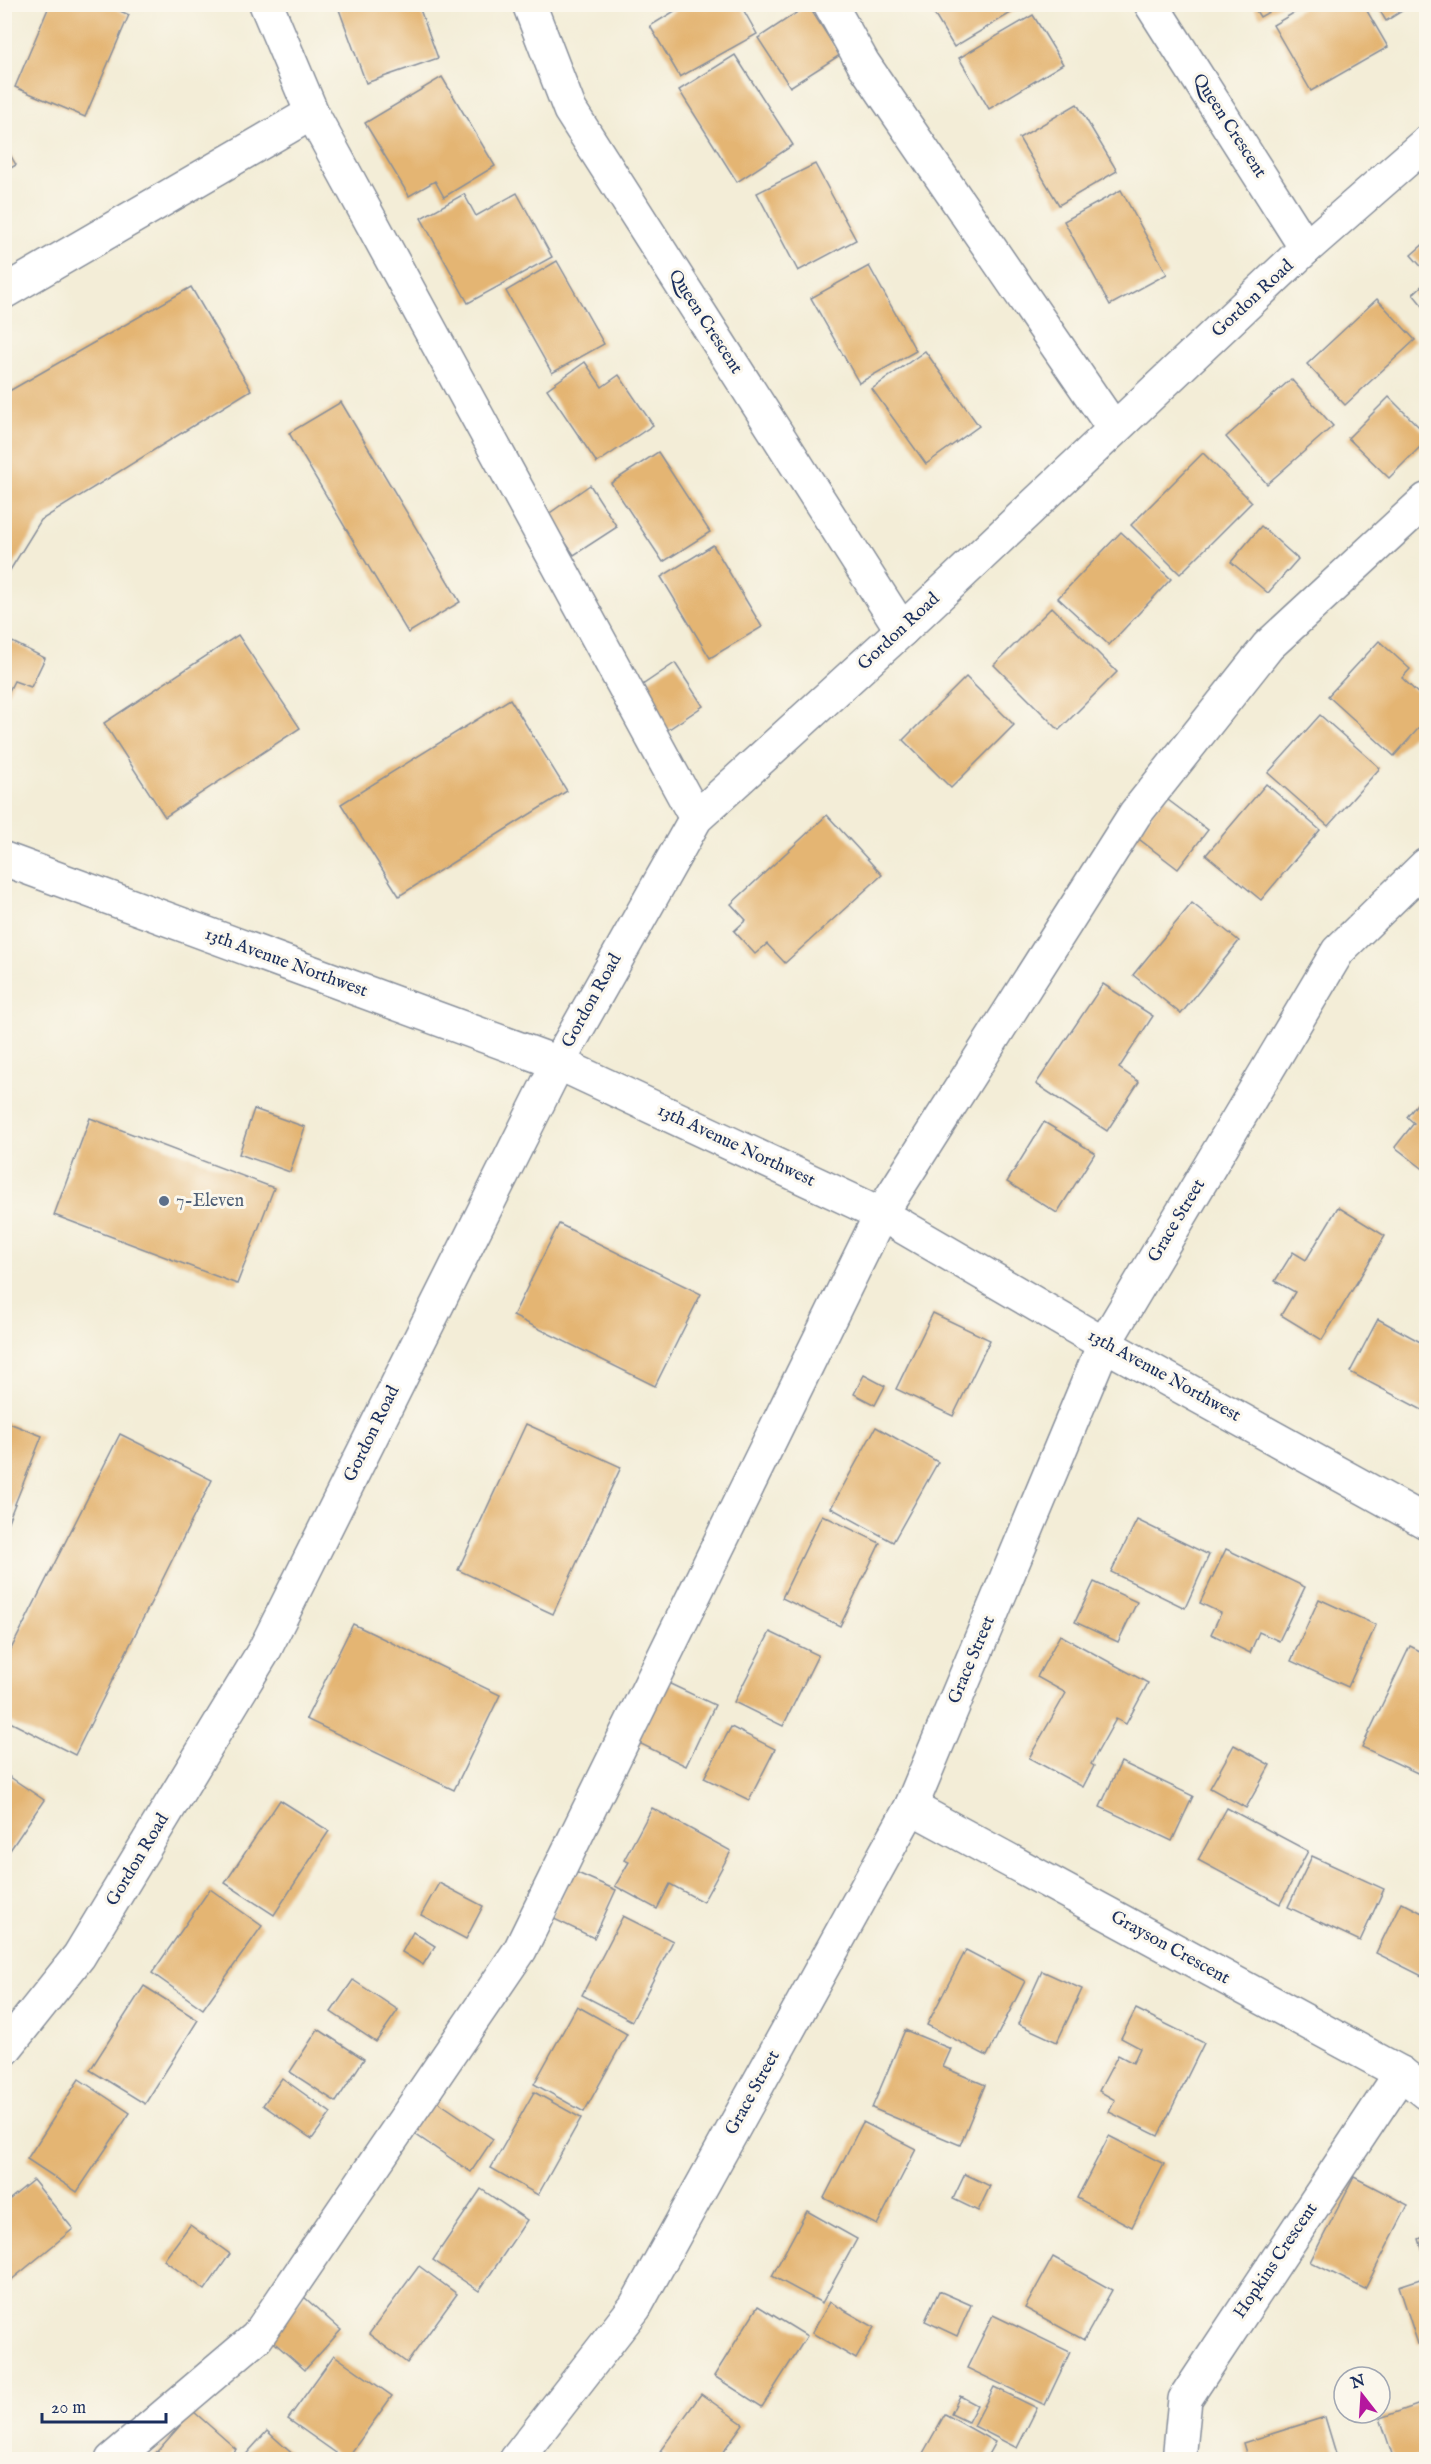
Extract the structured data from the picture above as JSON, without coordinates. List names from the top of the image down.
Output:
{
  "streets": {
    "street": [
      "Queen Crescent",
      "Gordon Road",
      "13th Avenue Northwest",
      "Grace Street",
      "Grayson Crescent",
      "Hopkins Crescent"
    ]
  },
  "crossings": [
    ["Queen Crescent", "Gordon Road"],
    ["Gordon Road", "13th Avenue Northwest"],
    ["13th Avenue Northwest", "Grace Street"],
    ["Grace Street", "Grayson Crescent"],
    ["Grayson Crescent", "Hopkins Crescent"]
  ],
  "places": ["7-Eleven"],
  "scale_bar": "20 m",
  "north": "top"
}
